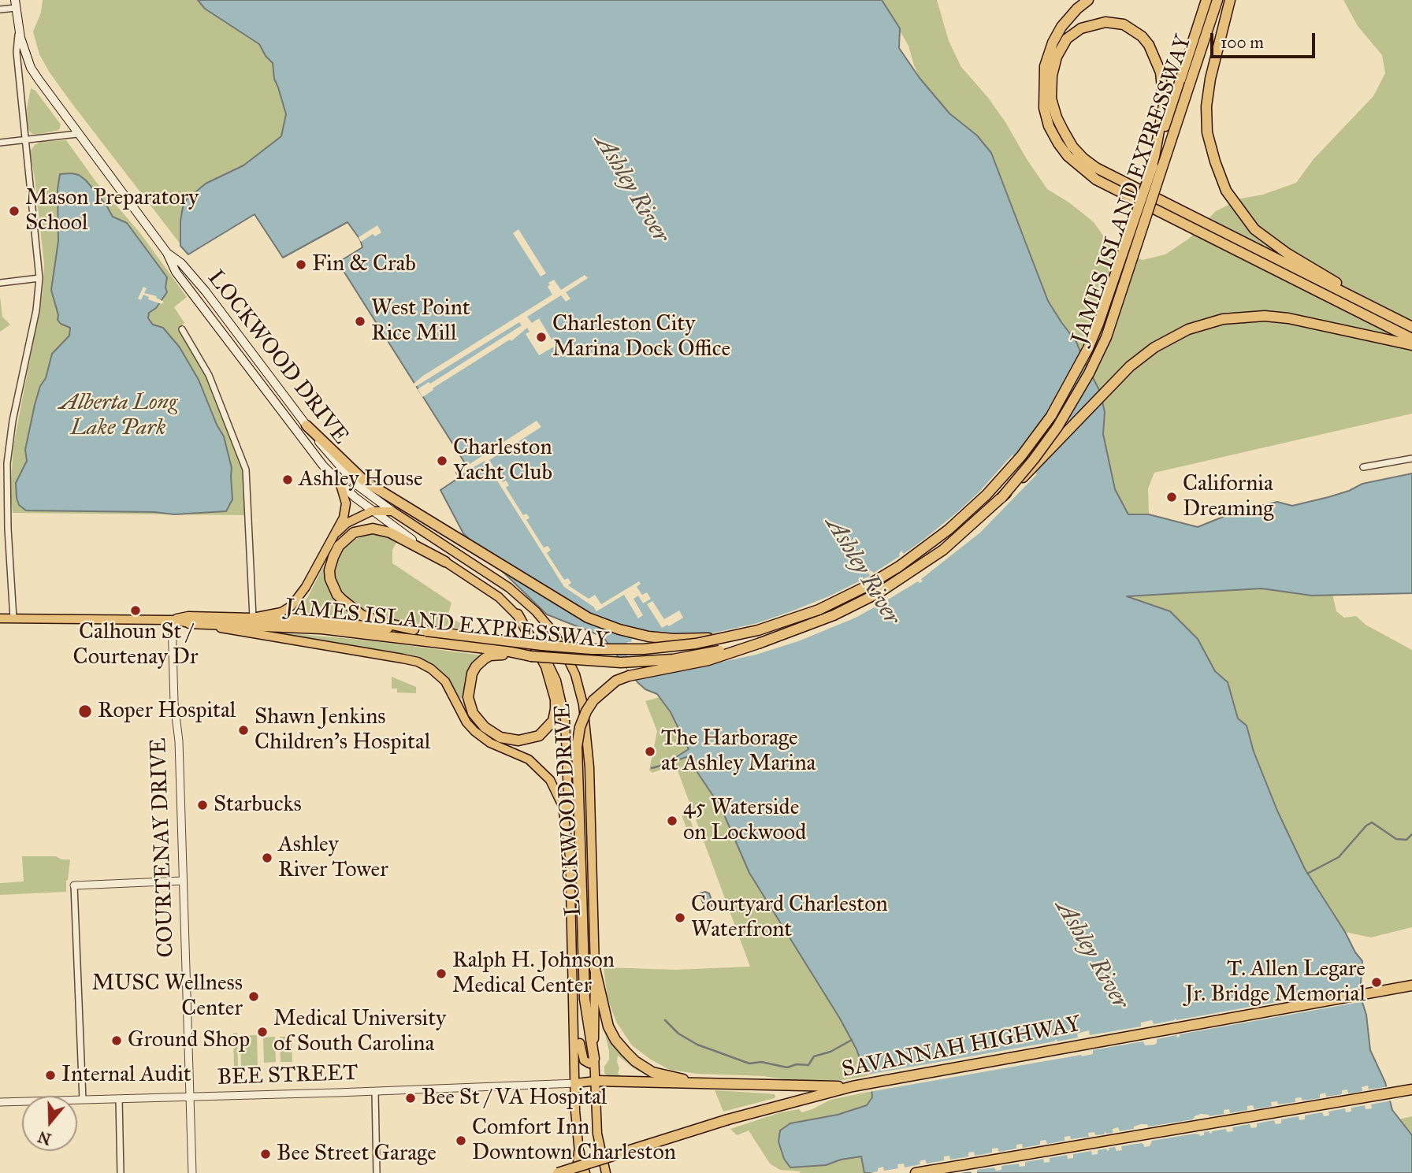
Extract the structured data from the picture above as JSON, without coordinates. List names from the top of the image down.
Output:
{
  "streets": {
    "highway": ["JAMES ISLAND EXPRESSWAY", "SAVANNAH HIGHWAY"],
    "main road": ["LOCKWOOD DRIVE"],
    "street": ["COURTENAY DRIVE", "BEE STREET"]
  },
  "crossings": [
    ["LOCKWOOD DRIVE", "BEE STREET"],
    ["COURTENAY DRIVE", "BEE STREET"]
  ],
  "water": ["Ashley River"],
  "parks": ["Alberta Long Lake Park"],
  "places": [
    "Mason Preparatory School",
    "Fin & Crab",
    "West Point Rice Mill",
    "Charleston City Marina Dock Office",
    "Charleston Yacht Club",
    "Ashley House",
    "California Dreaming",
    "Calhoun St / Courtenay Dr",
    "Roper Hospital",
    "Shawn Jenkins Children's Hospital",
    "The Harborage at Ashley Marina",
    "Starbucks",
    "45 Waterside on Lockwood",
    "Ashley River Tower",
    "Courtyard Charleston Waterfront",
    "Ralph H. Johnson Medical Center",
    "T. Allen Legare Jr. Bridge Memorial",
    "MUSC Wellness Center",
    "Medical University of South Carolina",
    "Ground Shop",
    "Internal Audit",
    "Bee St / VA Hospital",
    "Comfort Inn Downtown Charleston",
    "Bee Street Garage"
  ],
  "scale_bar": "100 m",
  "north": "bottom"
}
